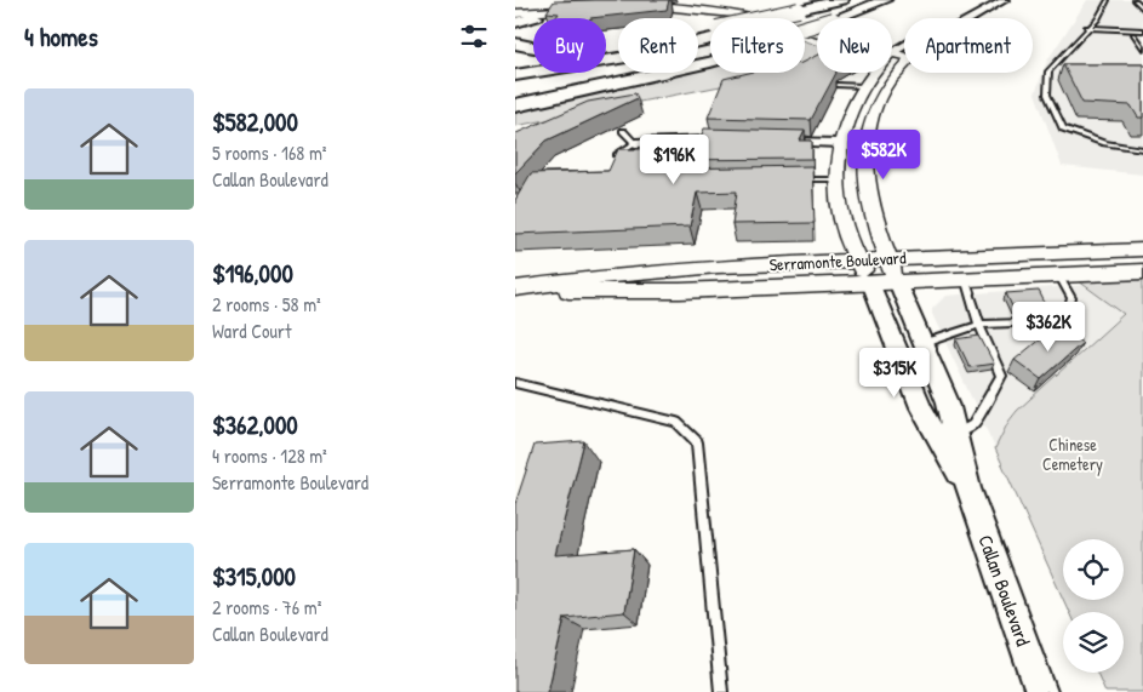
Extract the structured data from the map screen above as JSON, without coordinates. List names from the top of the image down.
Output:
{
  "streets": {
    "main road": ["Serramonte Boulevard", "Callan Boulevard"]
  },
  "crossings": [
    ["Serramonte Boulevard", "Callan Boulevard"]
  ],
  "parks": ["Chinese Cemetery"],
  "page": {
    "heading": "4 homes",
    "chip": [
      "Buy",
      "Rent",
      "Filters",
      "New",
      "Apartment"
    ],
    "list": [
      {
        "name": "$582,000",
        "note": "5 rooms · 168 m² · Callan Boulevard"
      },
      {
        "name": "$196,000",
        "note": "2 rooms · 58 m² · Ward Court"
      },
      {
        "name": "$362,000",
        "note": "4 rooms · 128 m² · Serramonte Boulevard"
      },
      {
        "name": "$315,000",
        "note": "2 rooms · 76 m² · Callan Boulevard"
      }
    ],
    "price": [
      "$582K",
      "$196K",
      "$362K",
      "$315K"
    ]
  }
}
